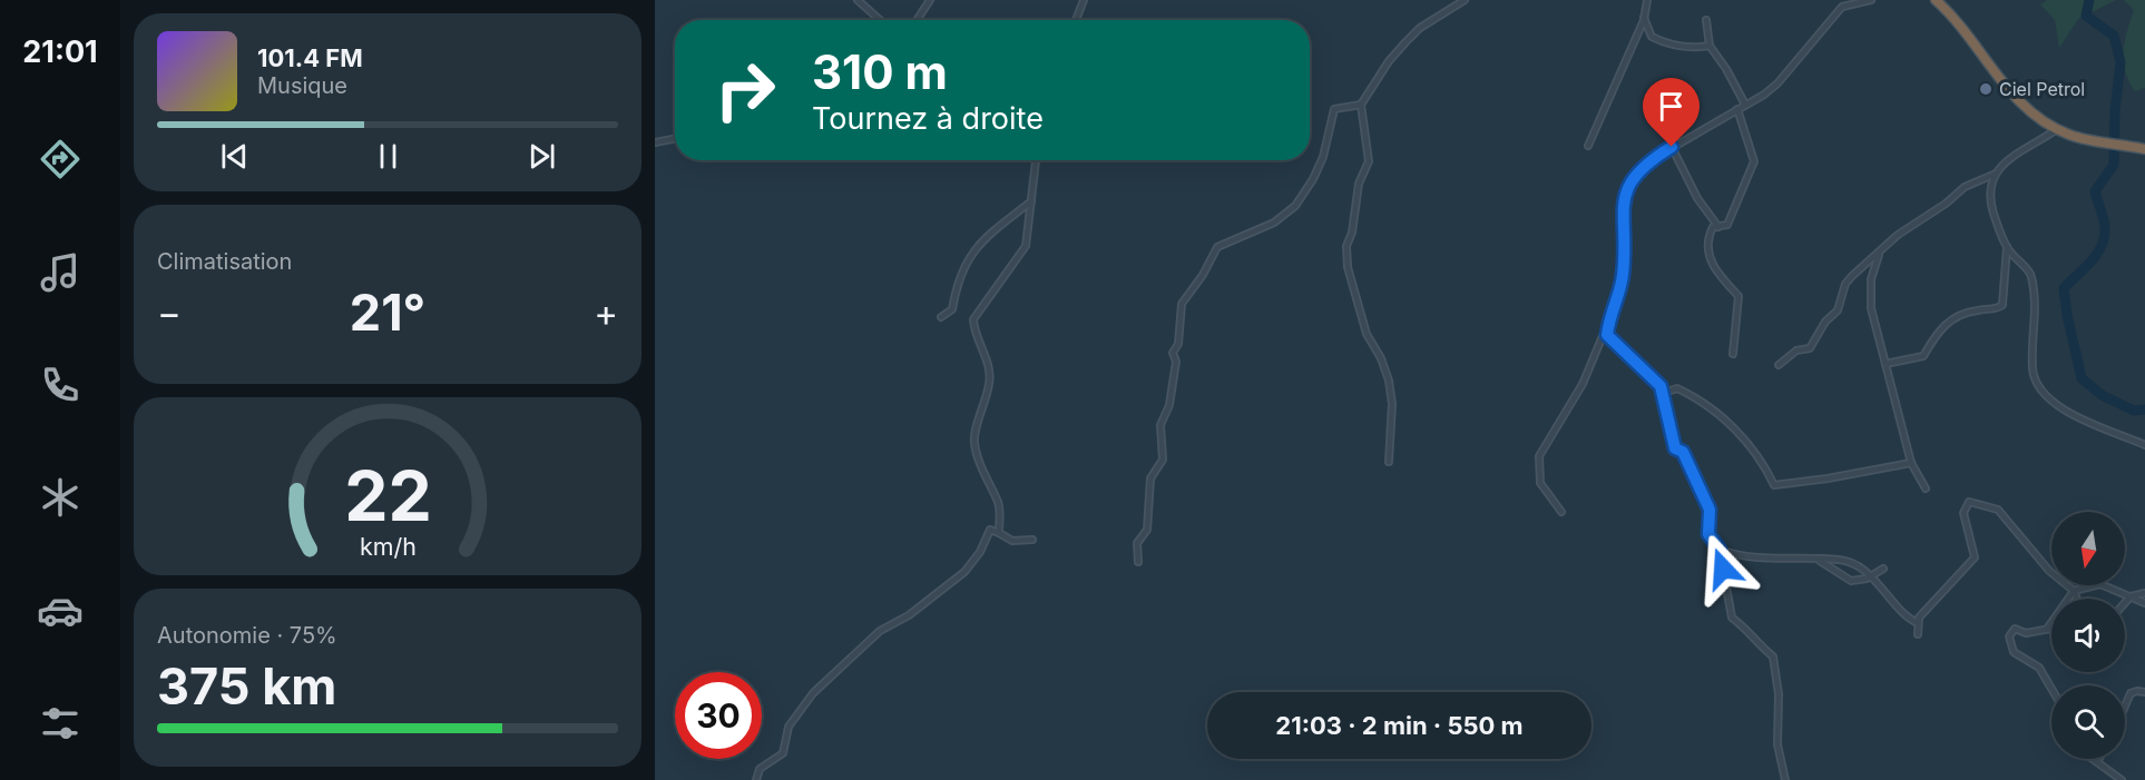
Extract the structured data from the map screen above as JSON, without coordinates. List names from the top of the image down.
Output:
{
  "places": ["Ciel Petrol"],
  "north": "bottom",
  "page": {
    "tabs": "21:01",
    "turn": ["310 m", "Tournez à droite"],
    "song": ["101.4 FM", "Musique"],
    "tile": [
      "Climatisation",
      ["Autonomie · 75%", "375 km"]
    ],
    "heat": ["−", "21°", "+"],
    "limit": "30",
    "trip": "21:03 · 2 min · 550 m",
    "gauge": ["22", "km/h"]
  }
}
